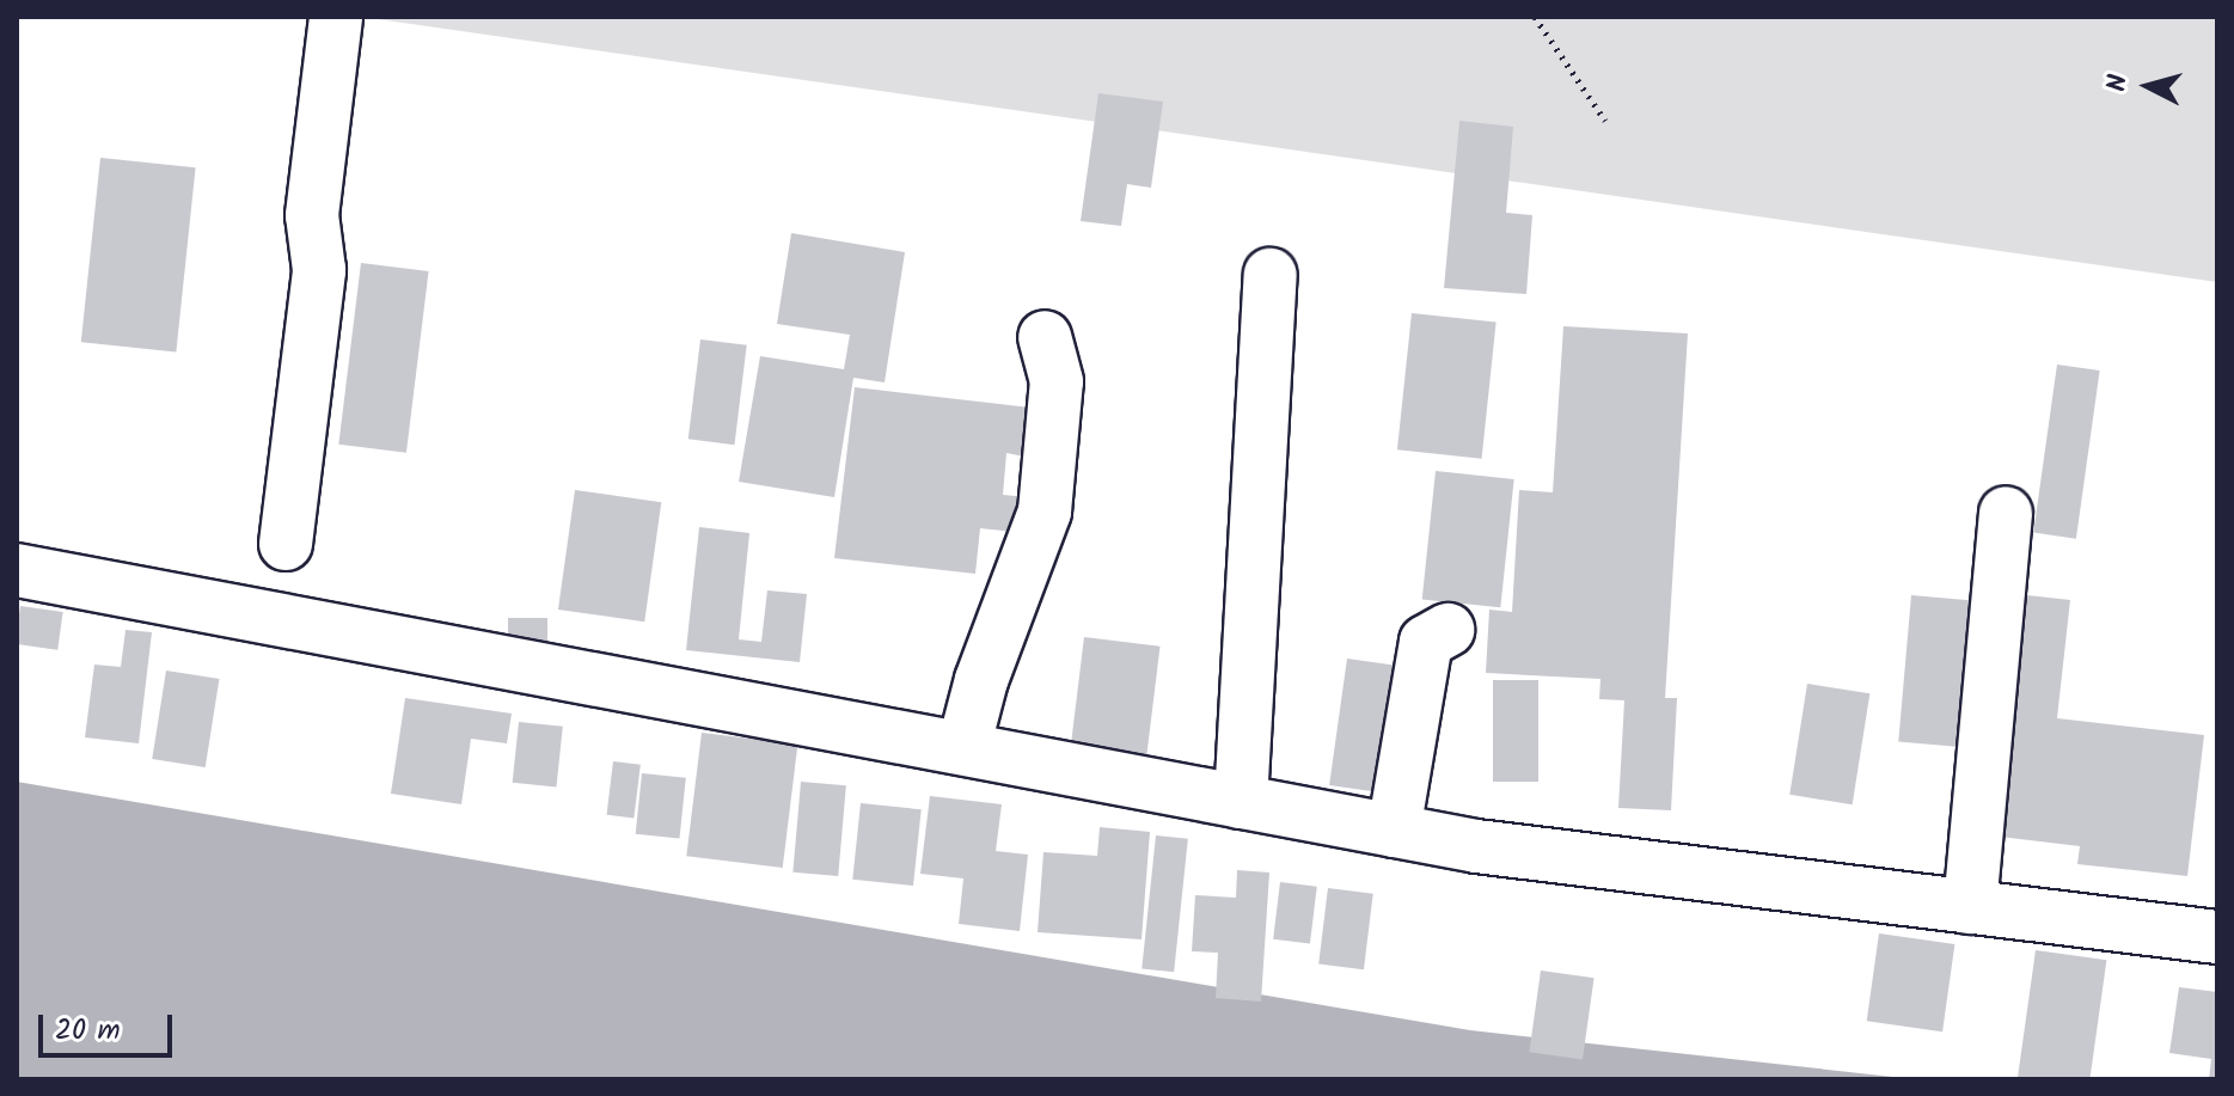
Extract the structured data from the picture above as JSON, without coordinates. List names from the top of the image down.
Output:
{
  "scale_bar": "20 m",
  "north": "left"
}
